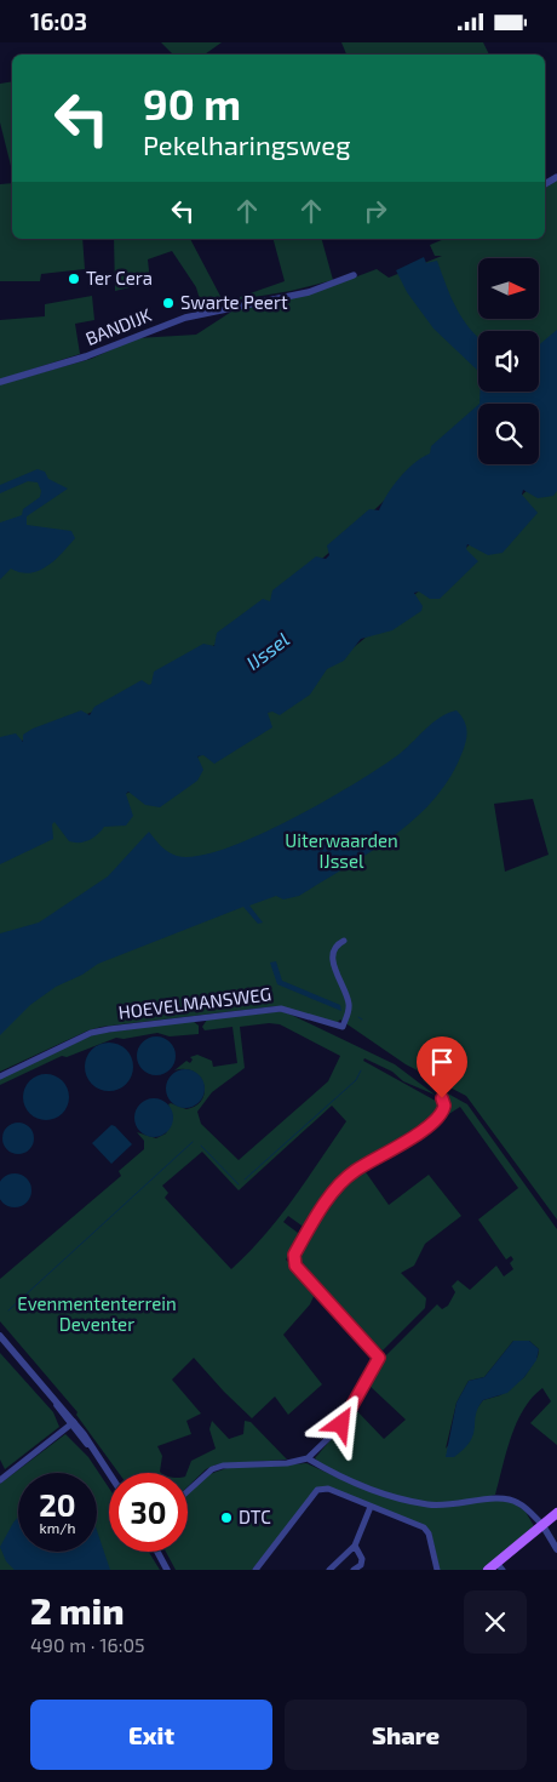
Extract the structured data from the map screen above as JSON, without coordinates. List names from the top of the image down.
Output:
{
  "streets": {
    "street": ["BANDIJK", "HOEVELMANSWEG"]
  },
  "water": ["IJssel"],
  "parks": ["Uiterwaarden IJssel", "Evenmententerrein Deventer"],
  "places": ["Ter Cera", "Swarte Peert", "DTC"],
  "north": "right",
  "page": {
    "status": "16:03",
    "turn": ["90 m", "Pekelharingsweg"],
    "speed": "20 km/h",
    "limit": "30",
    "heading": ["2 min", "490 m · 16:05"],
    "buttons": ["Exit", "Share"]
  }
}
